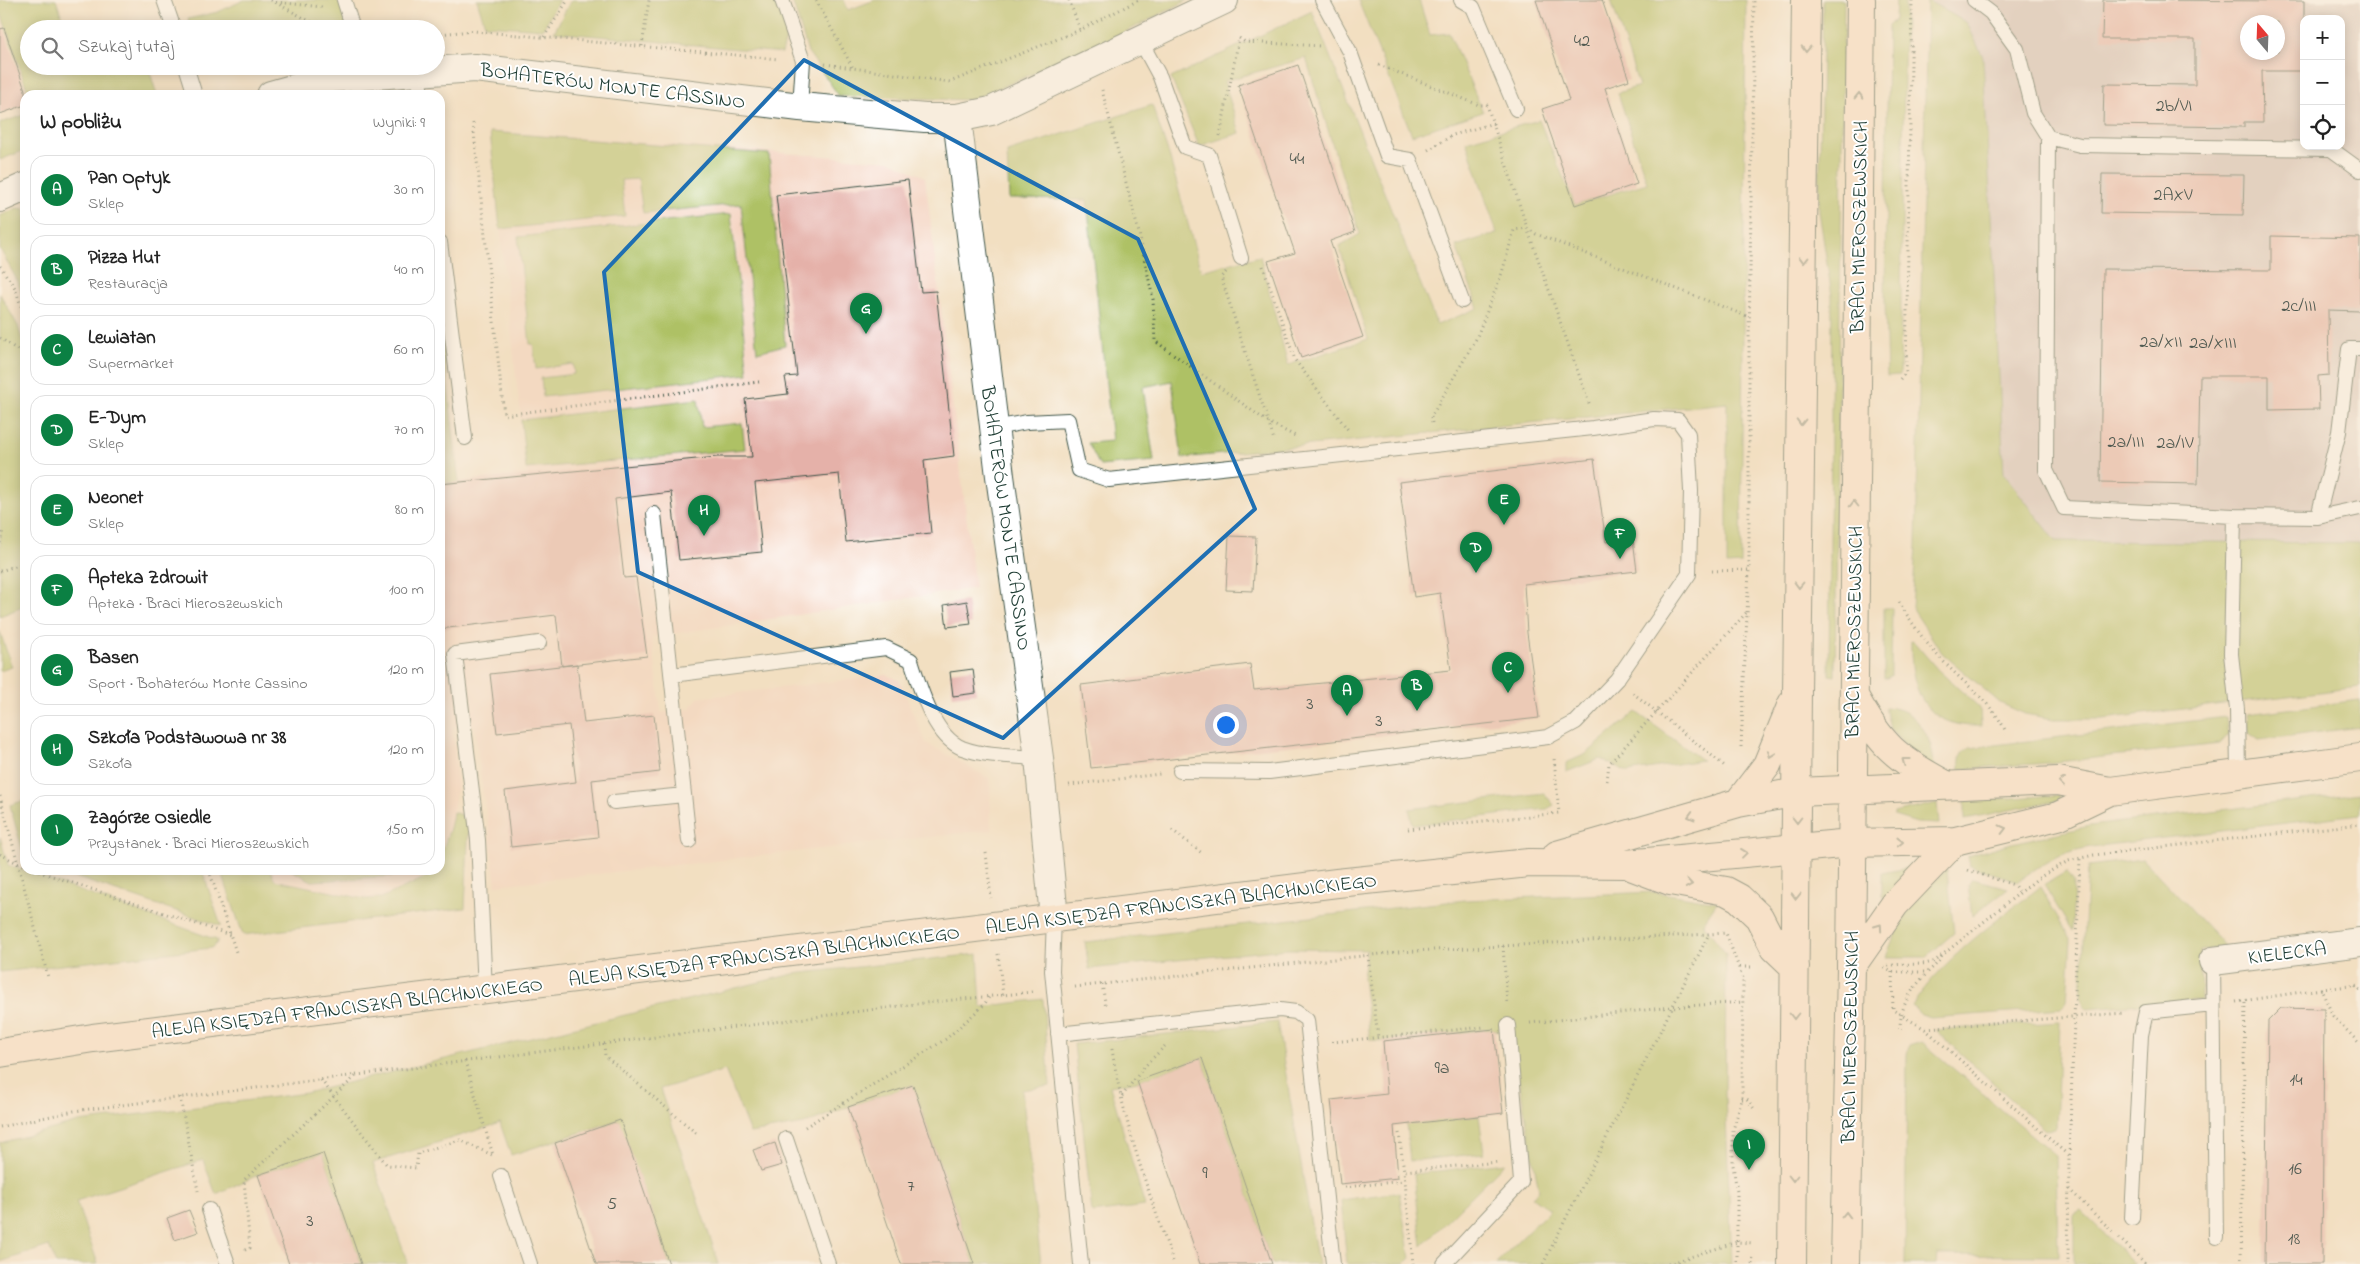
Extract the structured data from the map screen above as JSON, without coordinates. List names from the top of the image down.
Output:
{
  "streets": {
    "street": [
      "BOHATERÓW MONTE CASSINO",
      "BRACI MIEROSZEWSKICH",
      "ALEJA KSIĘDZA FRANCISZKA BLACHNICKIEGO",
      "KIELECKA"
    ]
  },
  "crossings": [
    ["BOHATERÓW MONTE CASSINO", "ALEJA KSIĘDZA FRANCISZKA BLACHNICKIEGO"],
    ["BRACI MIEROSZEWSKICH", "ALEJA KSIĘDZA FRANCISZKA BLACHNICKIEGO"]
  ],
  "house_numbers": [
    "42",
    "2b/VI",
    "44",
    "2AXV",
    "2c/III",
    "2a/XII",
    "2a/XIII",
    "2a/III",
    "2a/IV",
    "3",
    "3",
    "9a",
    "14",
    "16",
    "9",
    "7",
    "5",
    "3",
    "18"
  ],
  "north": "top",
  "page": {
    "map_buttons": ["+", "−"],
    "search": "Szukaj tutaj",
    "heading": ["W pobliżu", "Wyniki: 9"],
    "list": [
      {
        "mark": "A",
        "name": "Pan Optyk",
        "note": "Sklep",
        "value": "30 m"
      },
      {
        "mark": "B",
        "name": "Pizza Hut",
        "note": "Restauracja",
        "value": "40 m"
      },
      {
        "mark": "C",
        "name": "Lewiatan",
        "note": "Supermarket",
        "value": "60 m"
      },
      {
        "mark": "D",
        "name": "E-Dym",
        "note": "Sklep",
        "value": "70 m"
      },
      {
        "mark": "E",
        "name": "Neonet",
        "note": "Sklep",
        "value": "80 m"
      },
      {
        "mark": "F",
        "name": "Apteka Zdrowit",
        "note": "Apteka · Braci Mieroszewskich",
        "value": "100 m"
      },
      {
        "mark": "G",
        "name": "Basen",
        "note": "Sport · Bohaterów Monte Cassino",
        "value": "120 m"
      },
      {
        "mark": "H",
        "name": "Szkoła Podstawowa nr 38",
        "note": "Szkoła",
        "value": "120 m"
      },
      {
        "mark": "I",
        "name": "Zagórze Osiedle",
        "note": "Przystanek · Braci Mieroszewskich",
        "value": "150 m"
      }
    ],
    "pins": [
      "G",
      "E",
      "H",
      "F",
      "D",
      "C",
      "B",
      "A",
      "I"
    ]
  }
}
